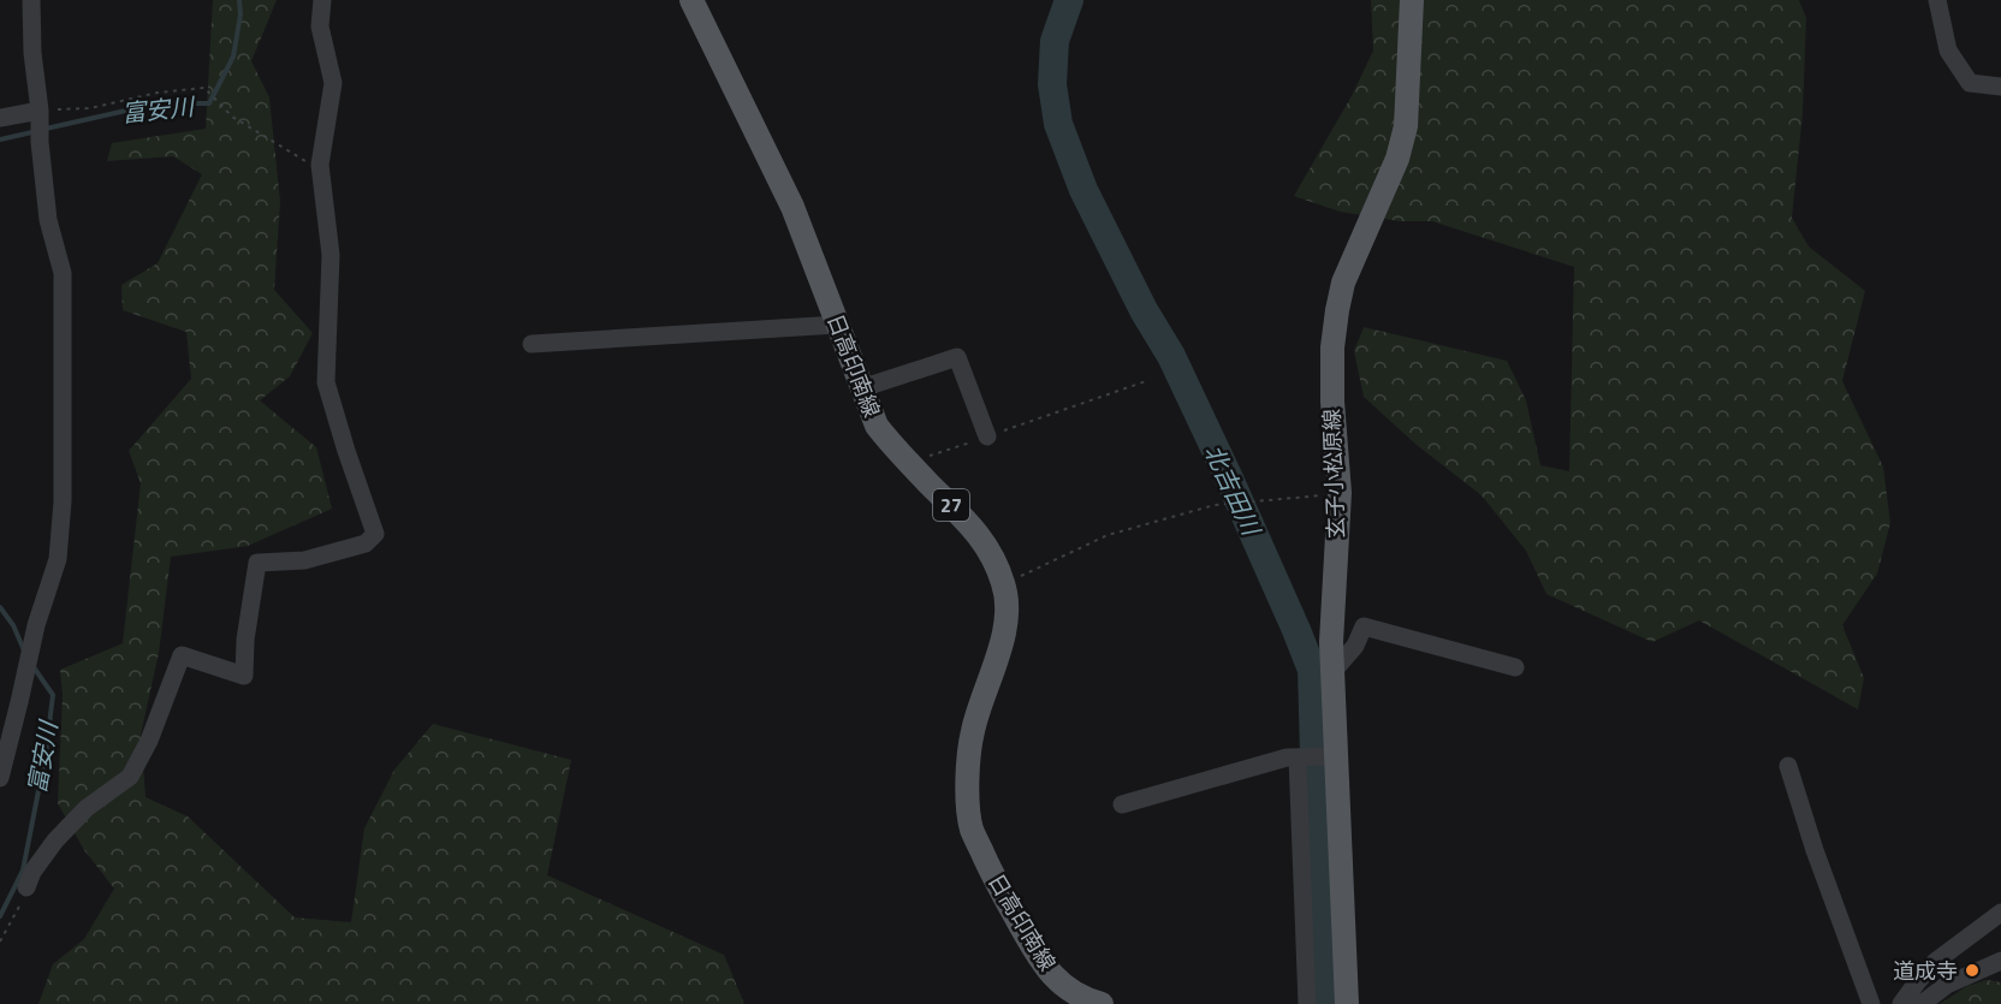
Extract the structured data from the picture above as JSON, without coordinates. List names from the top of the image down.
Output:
{
  "streets": {
    "main road": ["日高印南線", "玄子小松原線", "27"]
  },
  "water": ["富安川", "北吉田川"],
  "places": ["道成寺"]
}
